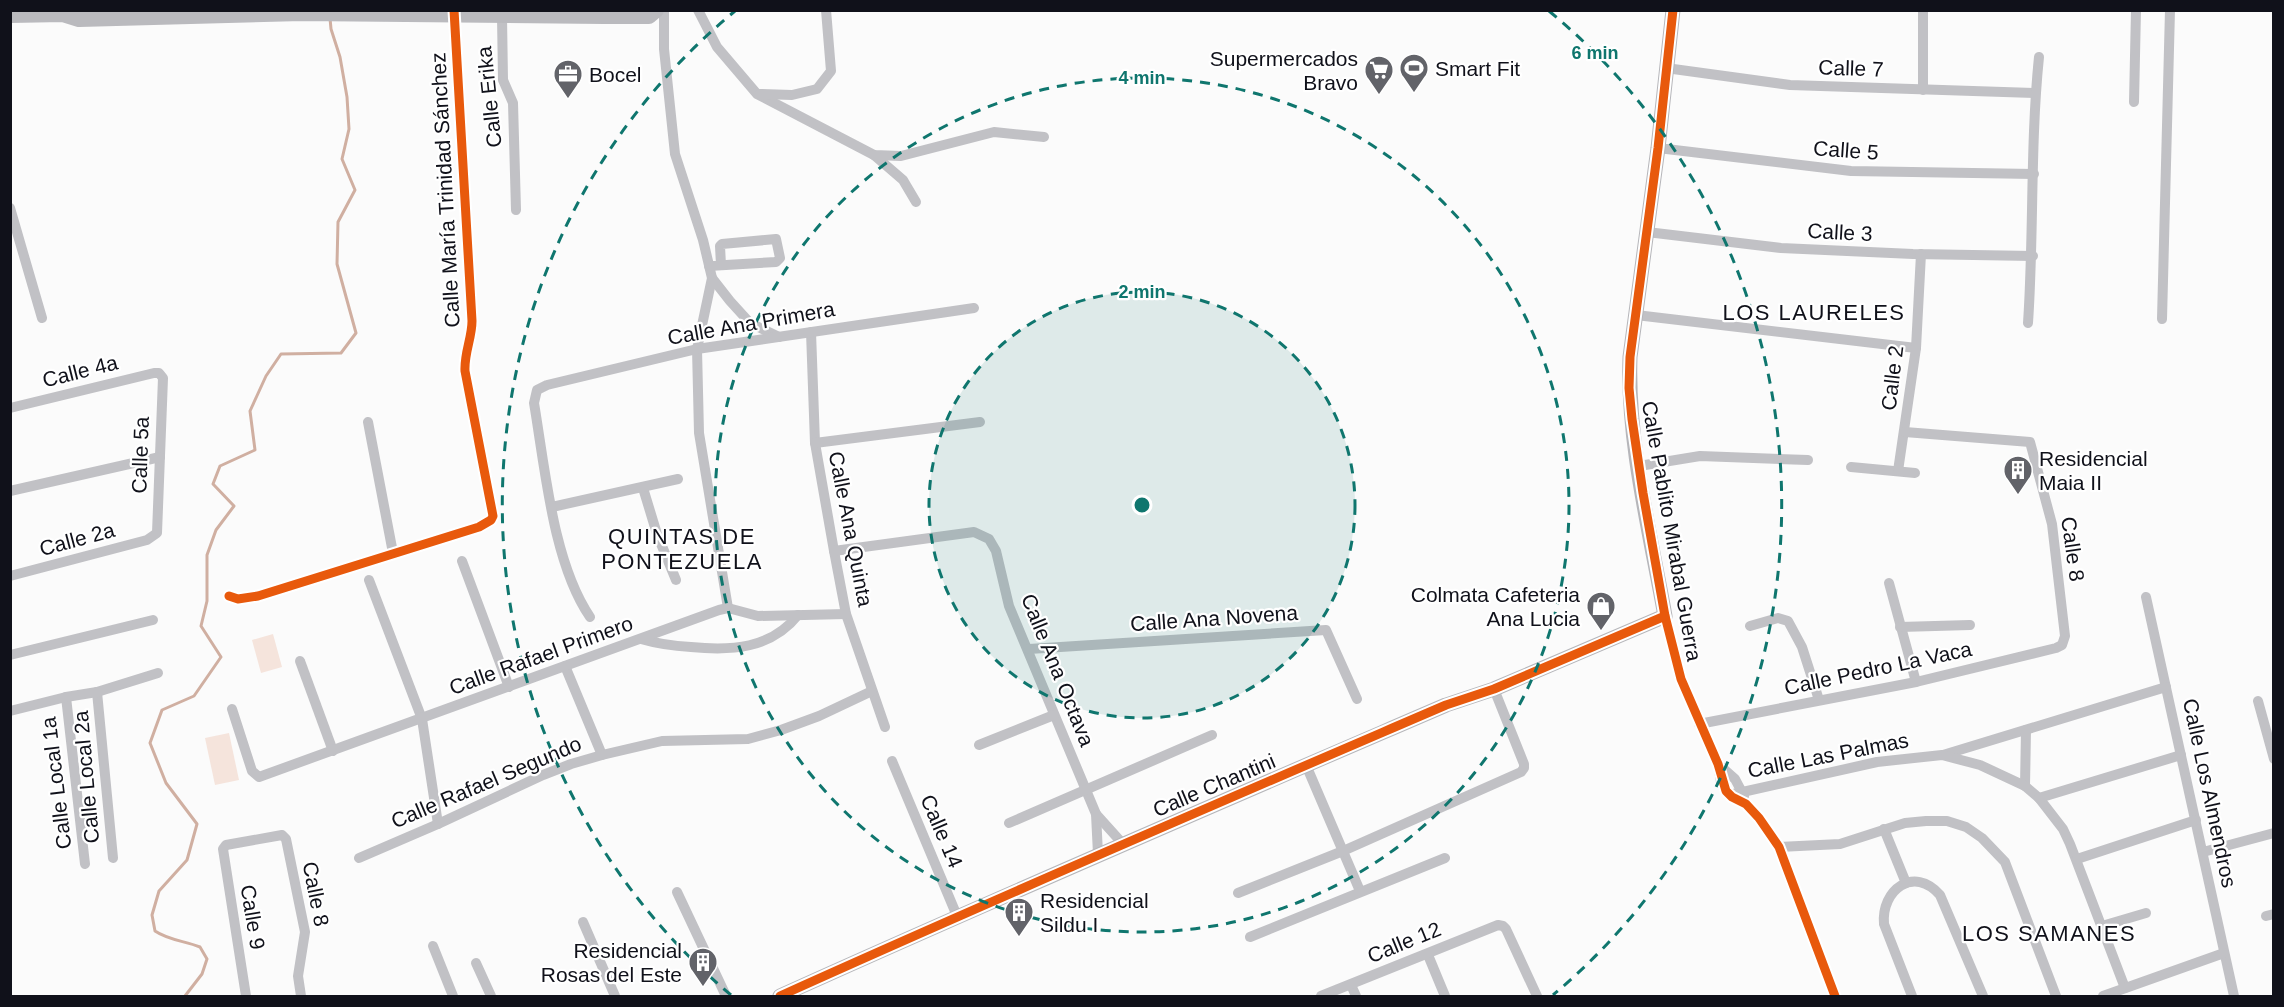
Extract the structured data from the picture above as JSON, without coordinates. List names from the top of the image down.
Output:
{
  "streets": {
    "street": [
      "Calle 7",
      "Calle Erika",
      "Calle 5",
      "Calle María Trinidad Sánchez",
      "Calle 3",
      "Calle Ana Primera",
      "Calle 4a",
      "Calle 2",
      "Calle 5a",
      "Calle Ana Quinta",
      "Calle Pablito Mirabal Guerra",
      "Calle 2a",
      "Calle 8",
      "Calle Ana Novena",
      "Calle Rafael Primero",
      "Calle Pedro La Vaca",
      "Calle Ana Octava",
      "Calle Las Palmas",
      "Calle Local 2a",
      "Calle Rafael Segundo",
      "Calle Local 1a",
      "Calle Chantini",
      "Calle Los Almendros",
      "Calle 14",
      "Calle 9",
      "Calle 12"
    ]
  },
  "crossings": [
    ["Calle 7", "Calle Pablito Mirabal Guerra"],
    ["Calle 5", "Calle Pablito Mirabal Guerra"],
    ["Calle 3", "Calle 2"],
    ["Calle 3", "Calle Pablito Mirabal Guerra"],
    ["Calle Ana Primera", "Calle Ana Quinta"],
    ["Calle 4a", "Calle 5a"],
    ["Calle 2", "Calle 8"],
    ["Calle 5a", "Calle 2a"],
    ["Calle Ana Quinta", "Calle Ana Octava"],
    ["Calle Ana Quinta", "Calle Rafael Segundo"],
    ["Calle Pablito Mirabal Guerra", "Calle Pedro La Vaca"],
    ["Calle Pablito Mirabal Guerra", "Calle Chantini"],
    ["Calle 8", "Calle Pedro La Vaca"],
    ["Calle 8", "Calle 9"],
    ["Calle Ana Novena", "Calle Ana Octava"],
    ["Calle Ana Octava", "Calle Chantini"],
    ["Calle Chantini", "Calle 14"]
  ],
  "districts": ["LOS LAURELES", "QUINTAS DE PONTEZUELA", "LOS SAMANES"],
  "places": {
    "sports": ["Smart Fit"],
    "supermarket": ["Supermercados Bravo"],
    "office": ["Bocel"],
    "building": ["Residencial Maia II", "Residencial Sildu I", "Residencial Rosas del Este"],
    "shop": ["Colmata Cafeteria Ana Lucia"]
  },
  "rings": ["6 min", "4 min", "2 min"]
}
